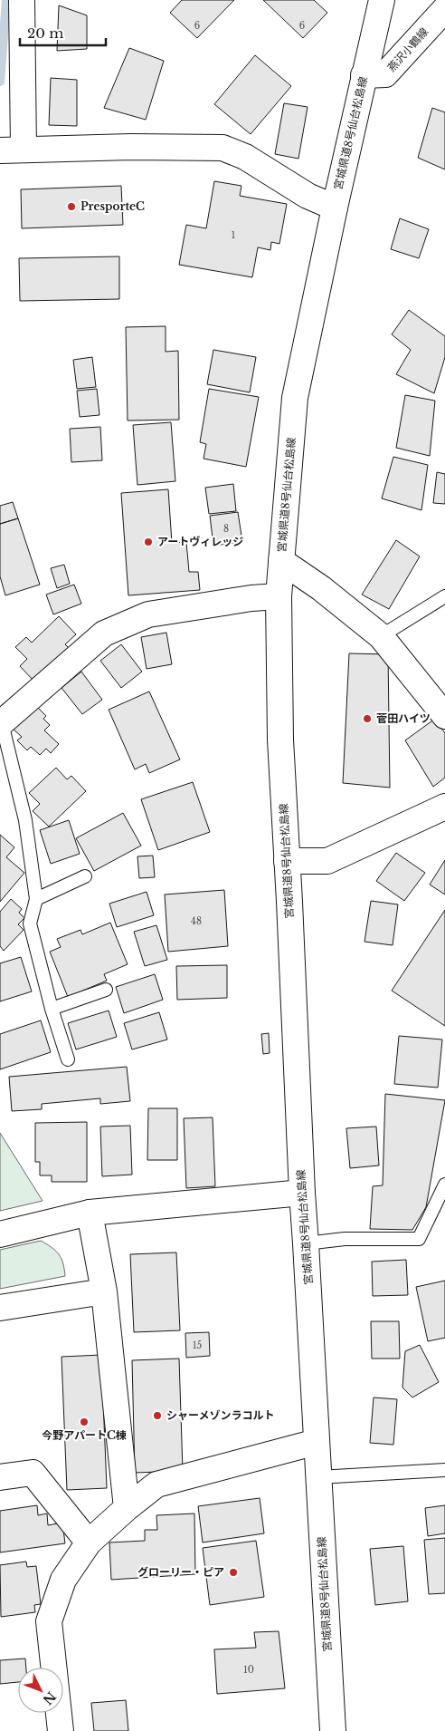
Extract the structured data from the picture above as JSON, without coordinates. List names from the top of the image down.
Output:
{
  "streets": {
    "street": ["燕沢小鶴線", "宮城県道8号仙台松島線"]
  },
  "crossings": [
    ["燕沢小鶴線", "宮城県道8号仙台松島線"]
  ],
  "places": [
    "PresporteC",
    "アートヴィレッジ",
    "菅田ハイツ",
    "シャーメゾンラコルト",
    "今野アパートC棟",
    "グローリー・ピア"
  ],
  "house_numbers": [
    "6",
    "6",
    "1",
    "8",
    "48",
    "15",
    "10"
  ],
  "scale_bar": "20 m",
  "north": "bottom right"
}
